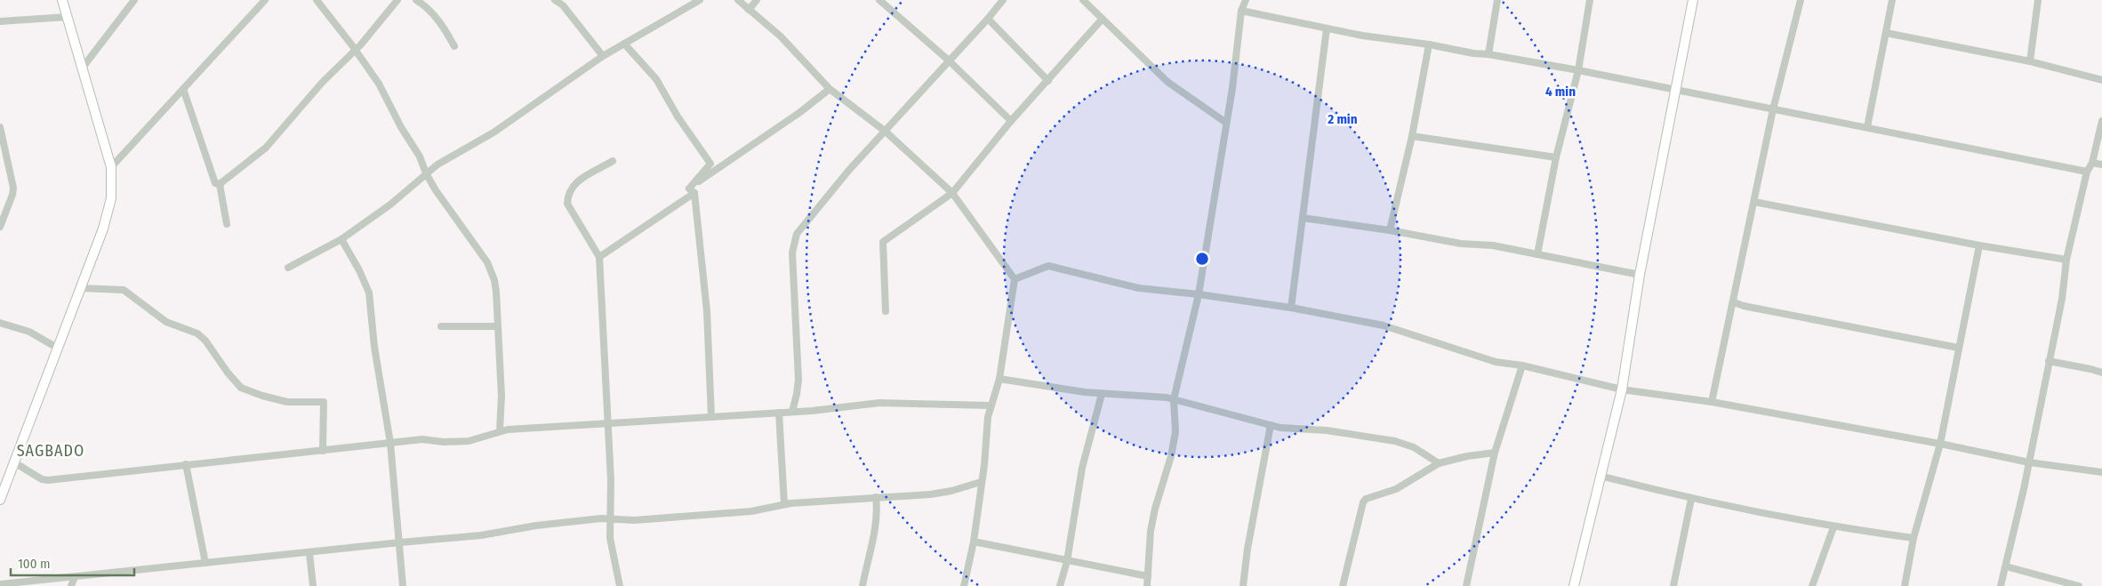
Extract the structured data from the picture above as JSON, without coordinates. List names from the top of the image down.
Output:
{
  "districts": ["SAGBADO"],
  "scale_bar": "100 m",
  "rings": ["4 min", "2 min"]
}
